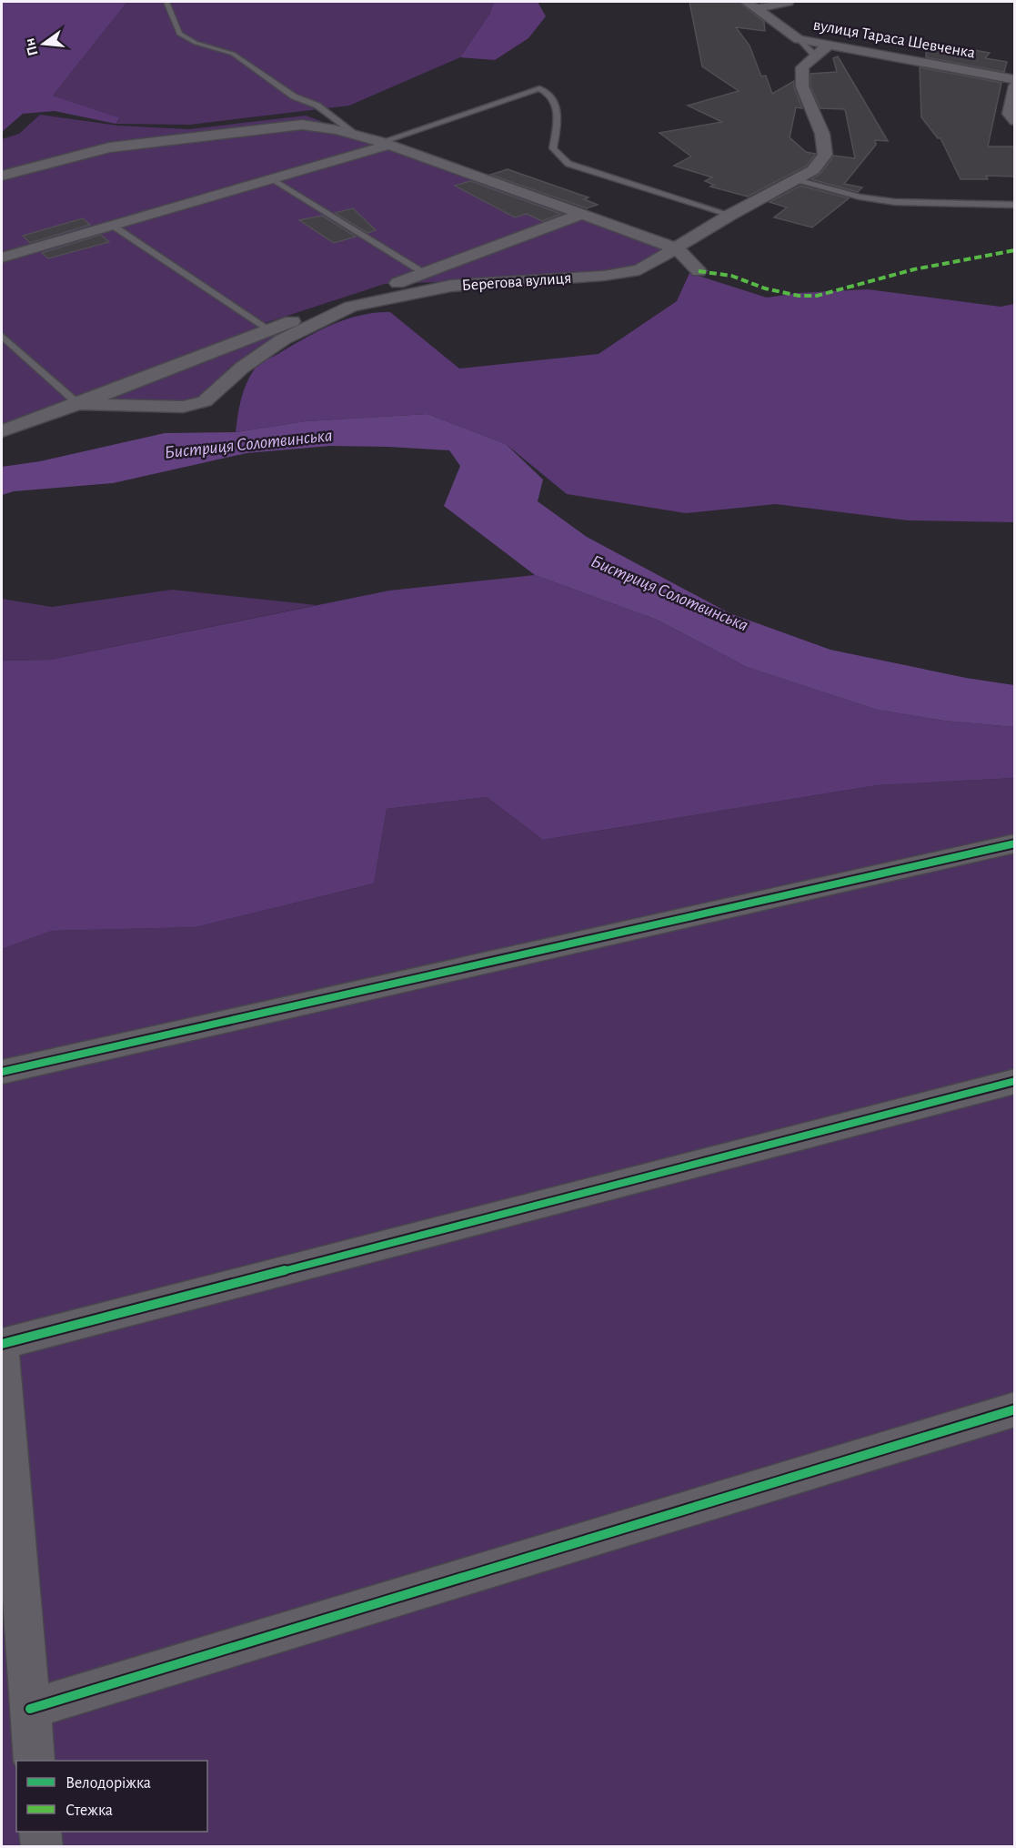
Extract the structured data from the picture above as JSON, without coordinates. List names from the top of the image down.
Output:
{
  "streets": {
    "street": ["вулиця Тараса Шевченка", "Берегова вулиця"]
  },
  "crossings": [
    ["вулиця Тараса Шевченка", "Берегова вулиця"]
  ],
  "water": ["Бистриця Солотвинська"],
  "legend": ["Велодоріжка", "Стежка"],
  "north": "left"
}
